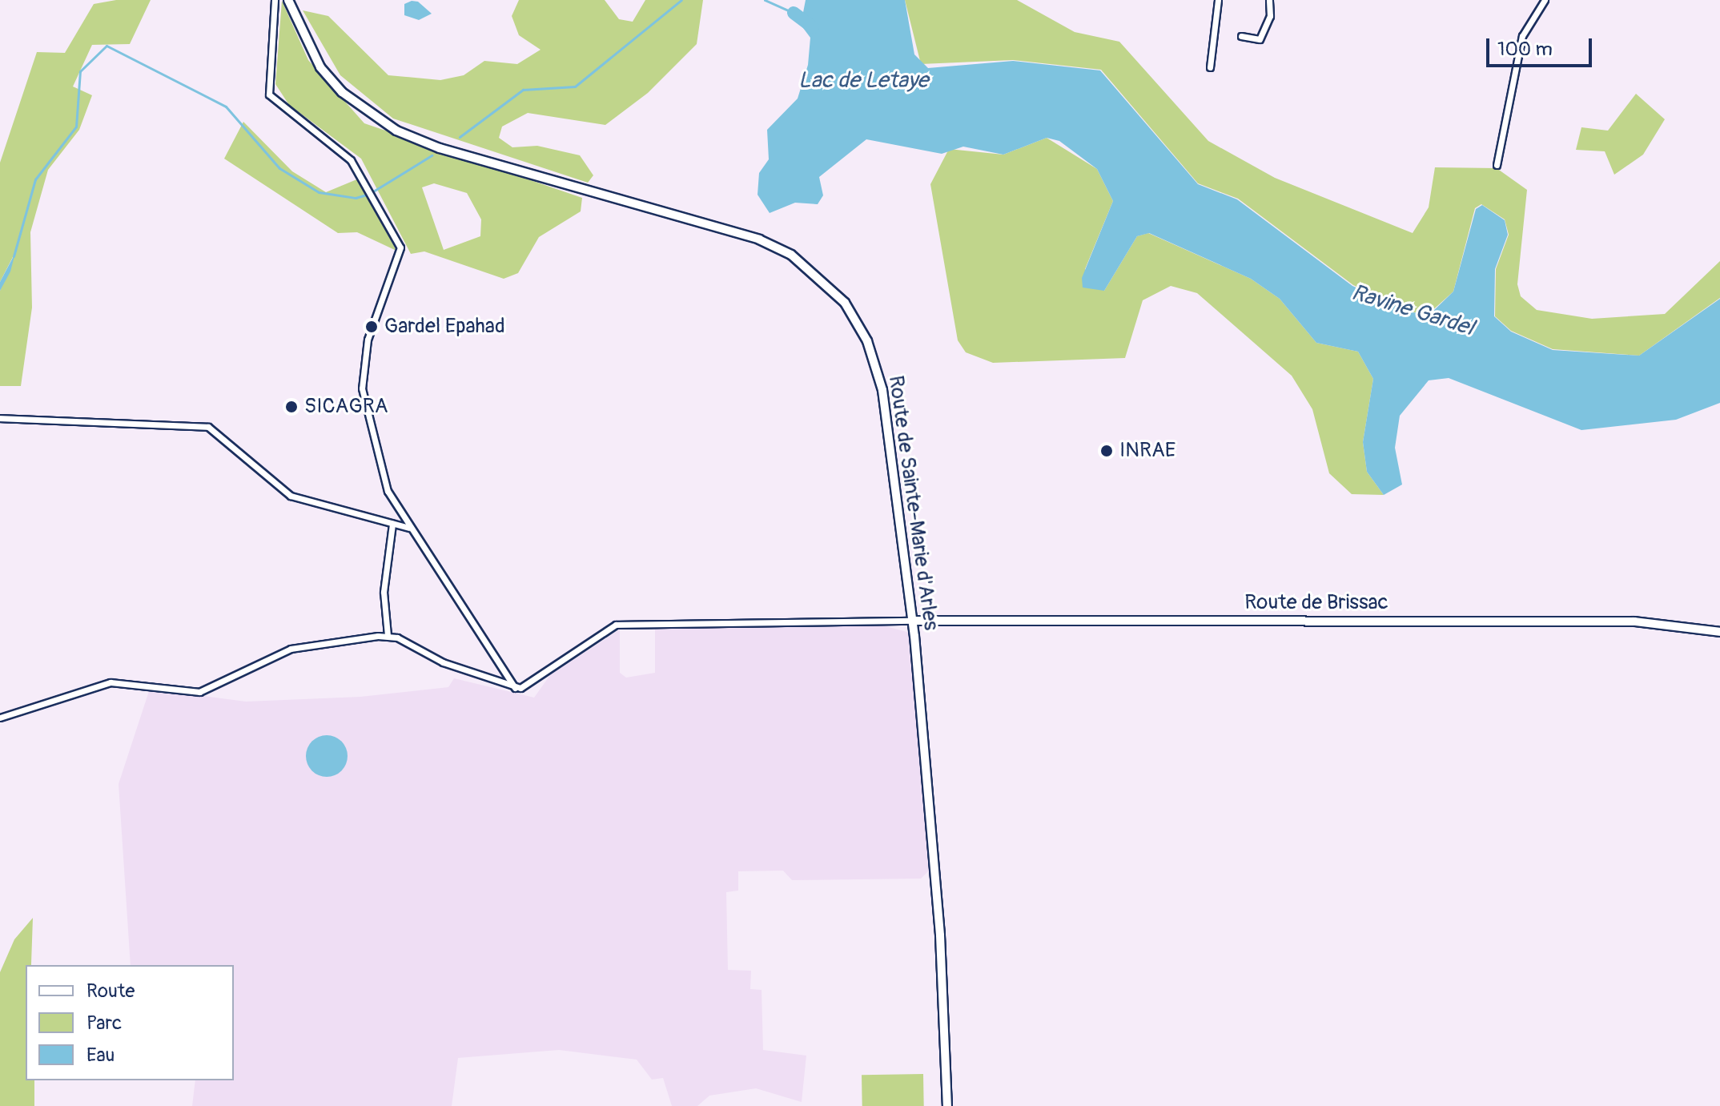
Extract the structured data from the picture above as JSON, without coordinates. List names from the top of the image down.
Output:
{
  "streets": {
    "main road": ["Route de Sainte-Marie d'Arles", "Route de Brissac"]
  },
  "crossings": [
    ["Route de Sainte-Marie d'Arles", "Route de Brissac"]
  ],
  "water": ["Lac de Letaye", "Ravine Gardel"],
  "places": ["Gardel Epahad", "SICAGRA", "INRAE"],
  "legend": ["Route", "Parc", "Eau"],
  "scale_bar": "100 m"
}
